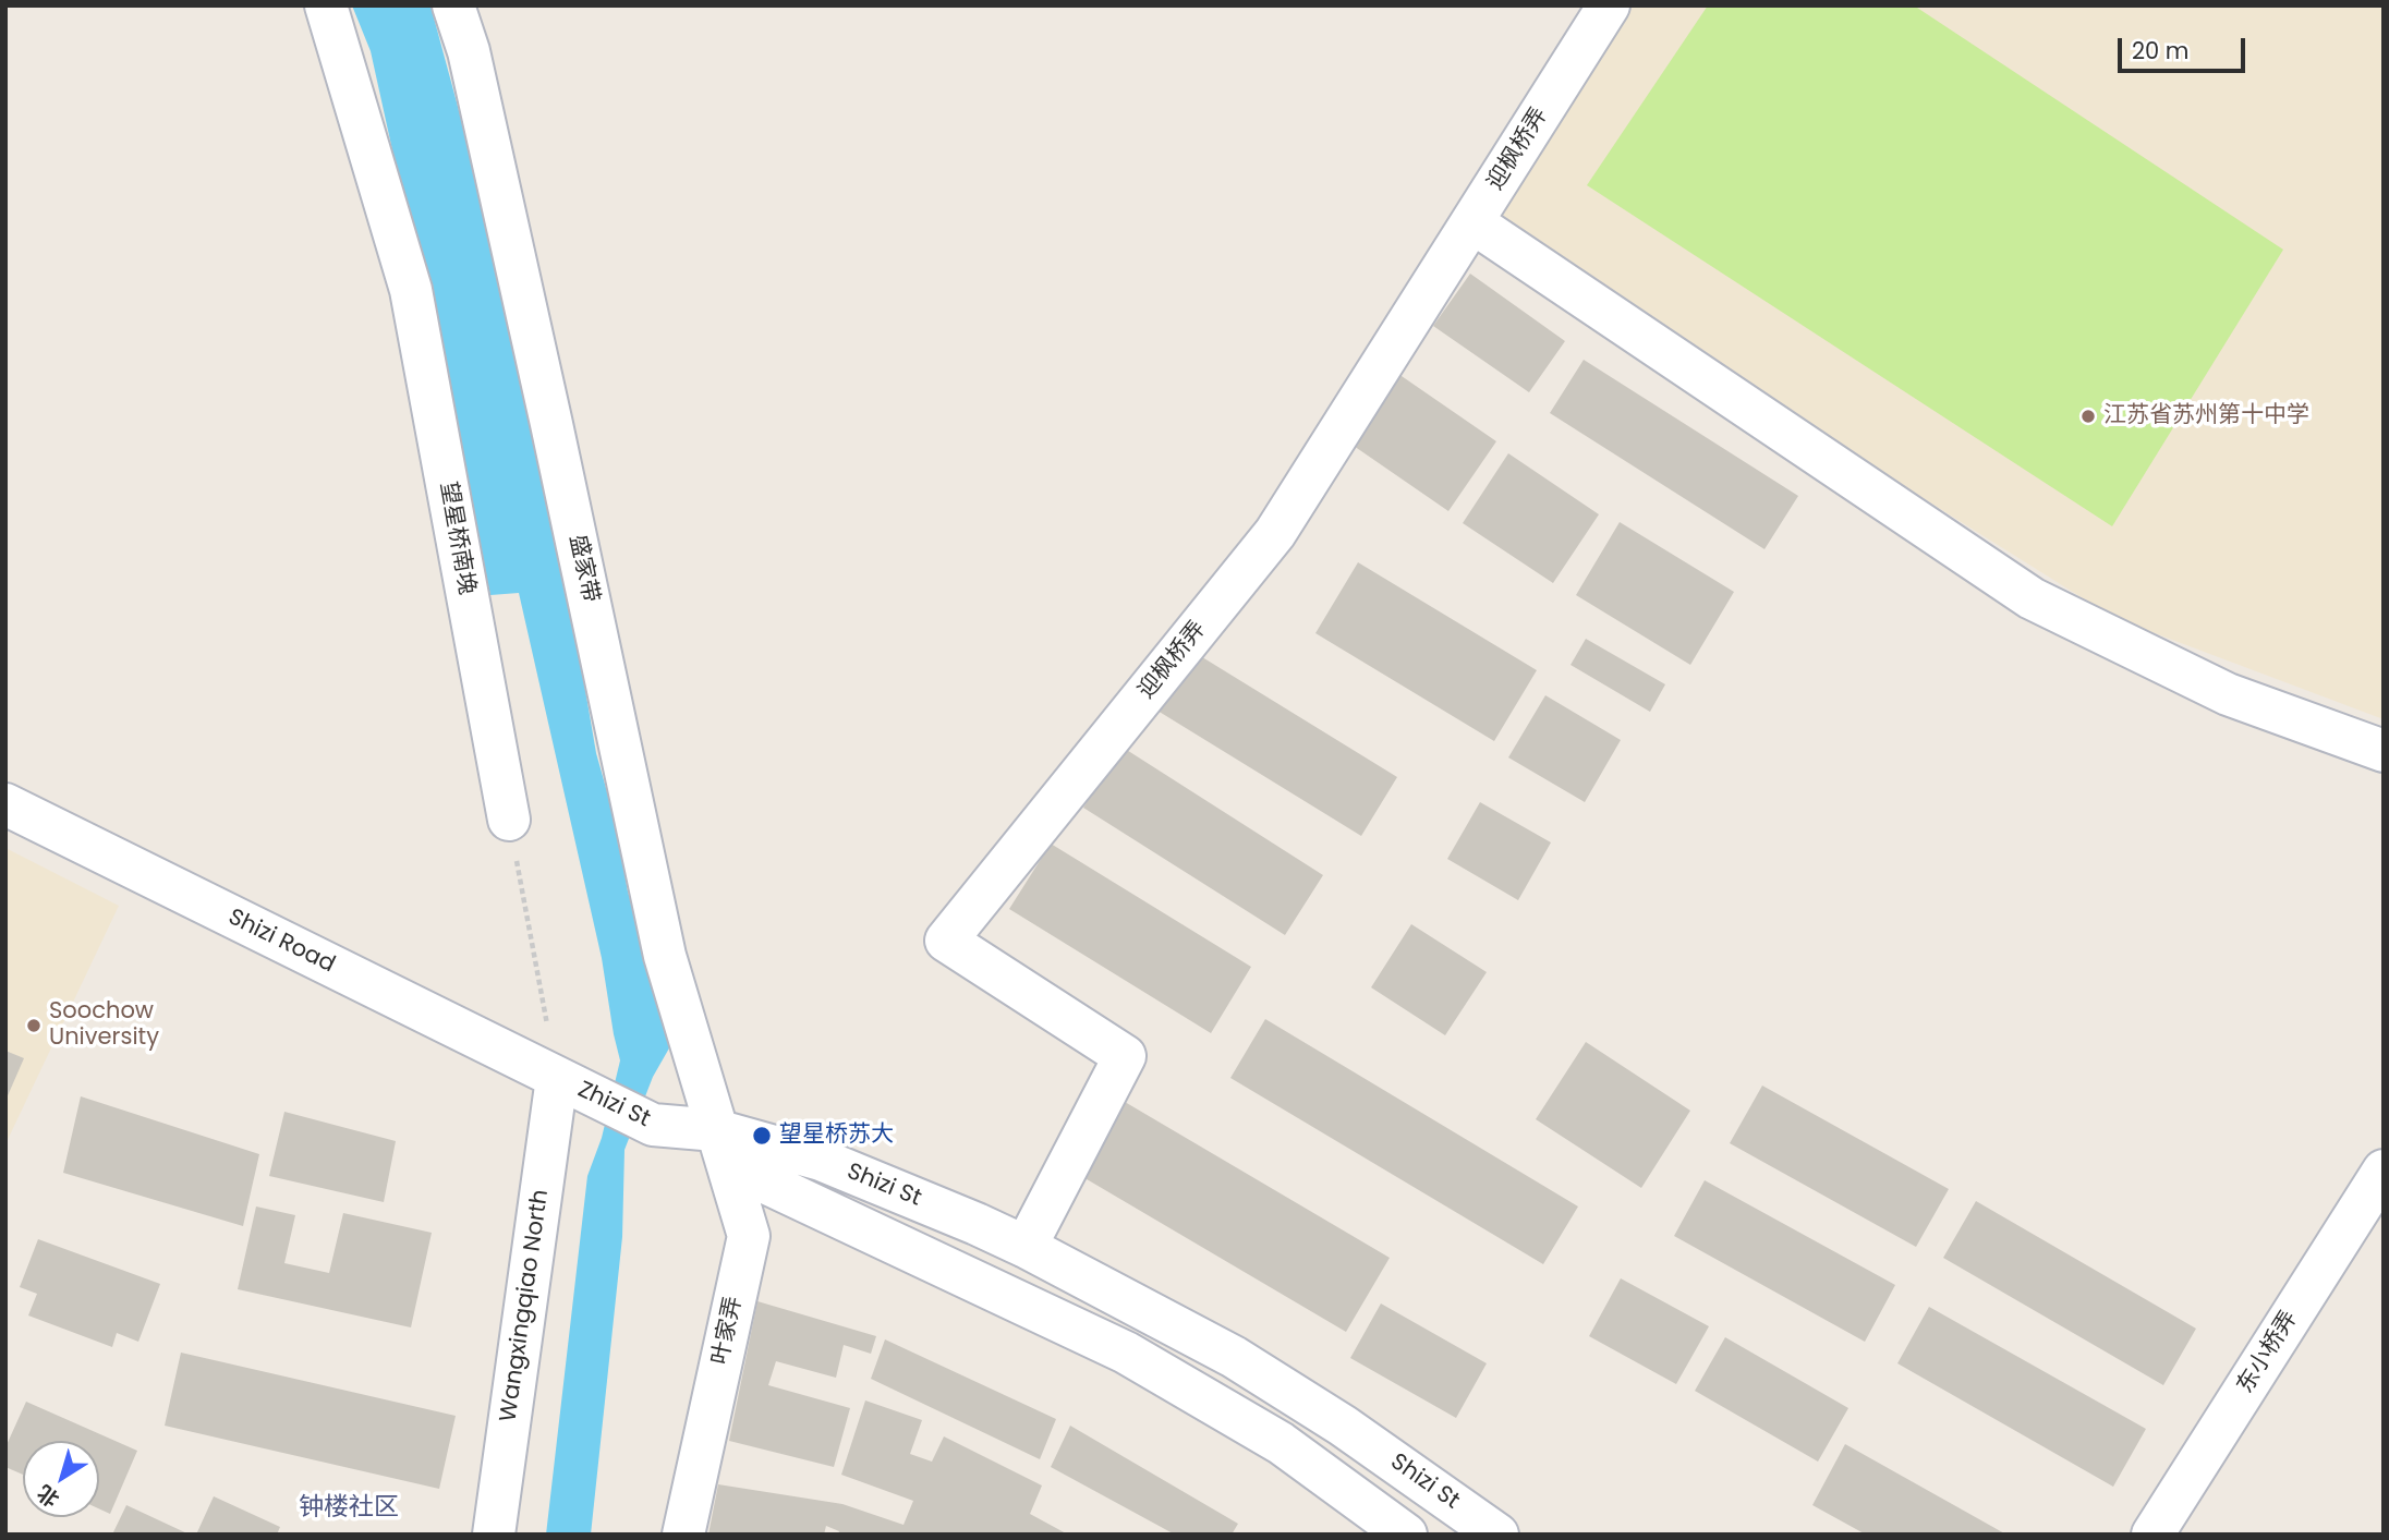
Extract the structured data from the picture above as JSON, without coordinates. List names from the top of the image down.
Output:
{
  "streets": {
    "street": [
      "迎枫桥弄",
      "望星桥南堍",
      "盛家带",
      "Shizi Road",
      "Zhizi St",
      "Shizi St",
      "Wangxingqiao North",
      "叶家弄",
      "东小桥弄"
    ]
  },
  "crossings": [
    ["迎枫桥弄", "Shizi St"],
    ["盛家带", "Zhizi St"],
    ["盛家带", "Shizi St"],
    ["盛家带", "叶家弄"],
    ["Shizi Road", "Zhizi St"],
    ["Shizi Road", "Wangxingqiao North"],
    ["Zhizi St", "Shizi St"],
    ["Zhizi St", "Wangxingqiao North"],
    ["Zhizi St", "叶家弄"],
    ["Shizi St", "叶家弄"]
  ],
  "districts": ["钟楼社区"],
  "places": ["江苏省苏州第十中学", "Soochow University", "望星桥苏大"],
  "scale_bar": "20 m",
  "north": "bottom left"
}
